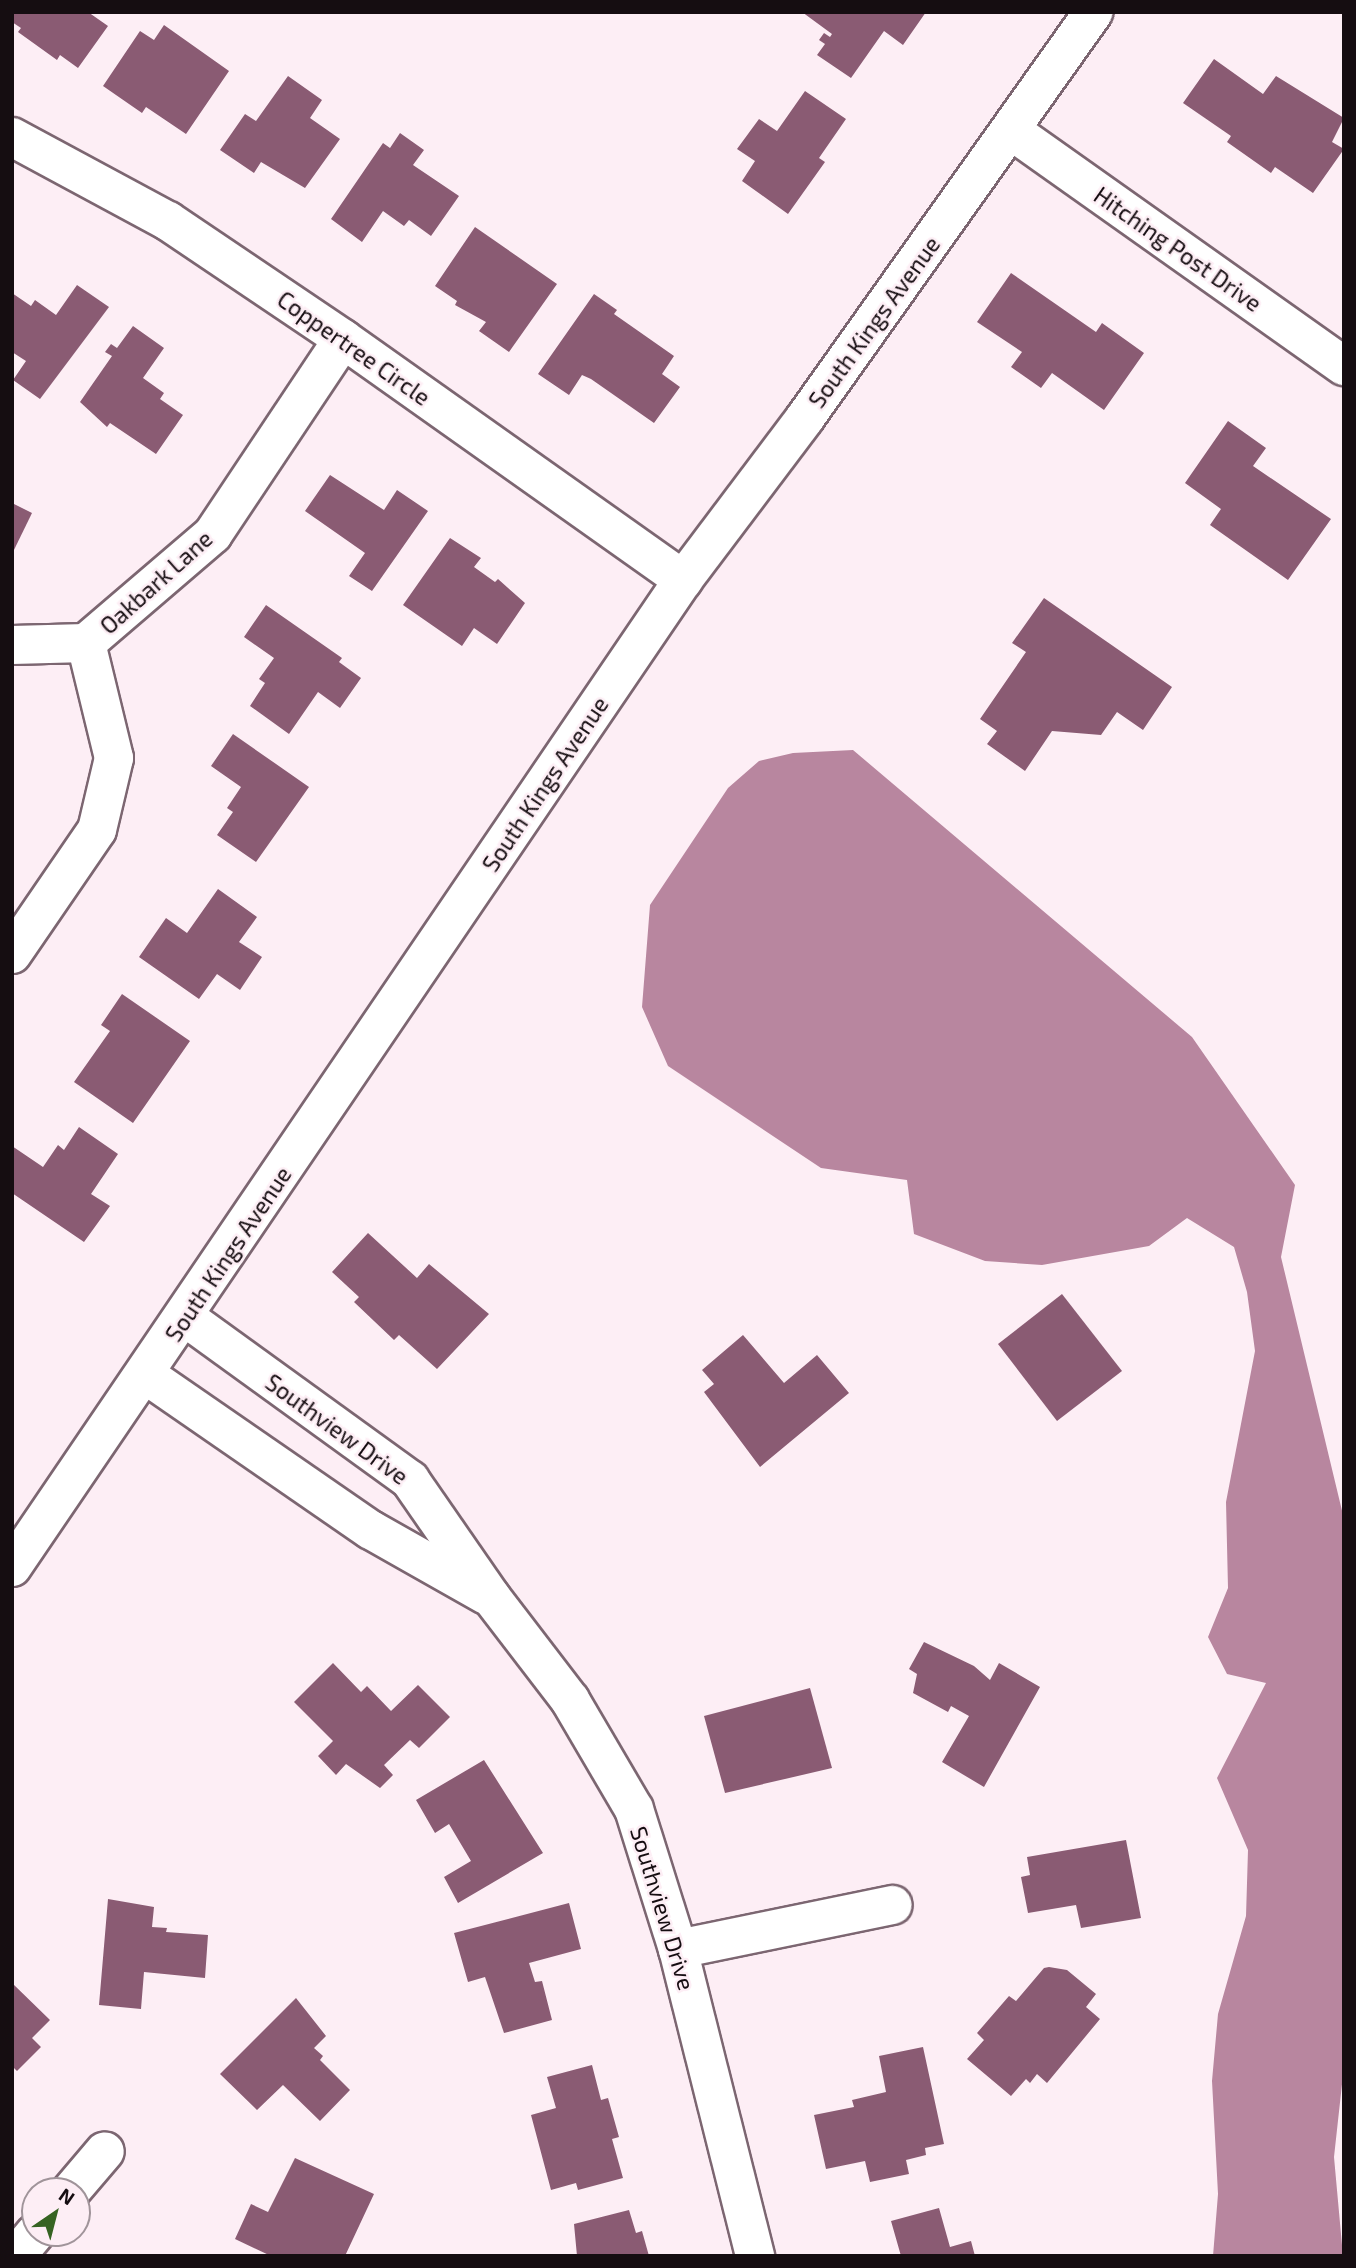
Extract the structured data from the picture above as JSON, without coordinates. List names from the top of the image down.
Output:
{
  "streets": {
    "street": [
      "Hitching Post Drive",
      "South Kings Avenue",
      "Coppertree Circle",
      "Oakbark Lane",
      "Southview Drive"
    ]
  },
  "crossings": [
    ["Hitching Post Drive", "South Kings Avenue"],
    ["South Kings Avenue", "Coppertree Circle"],
    ["South Kings Avenue", "Southview Drive"],
    ["Coppertree Circle", "Oakbark Lane"]
  ],
  "north": "top right"
}
